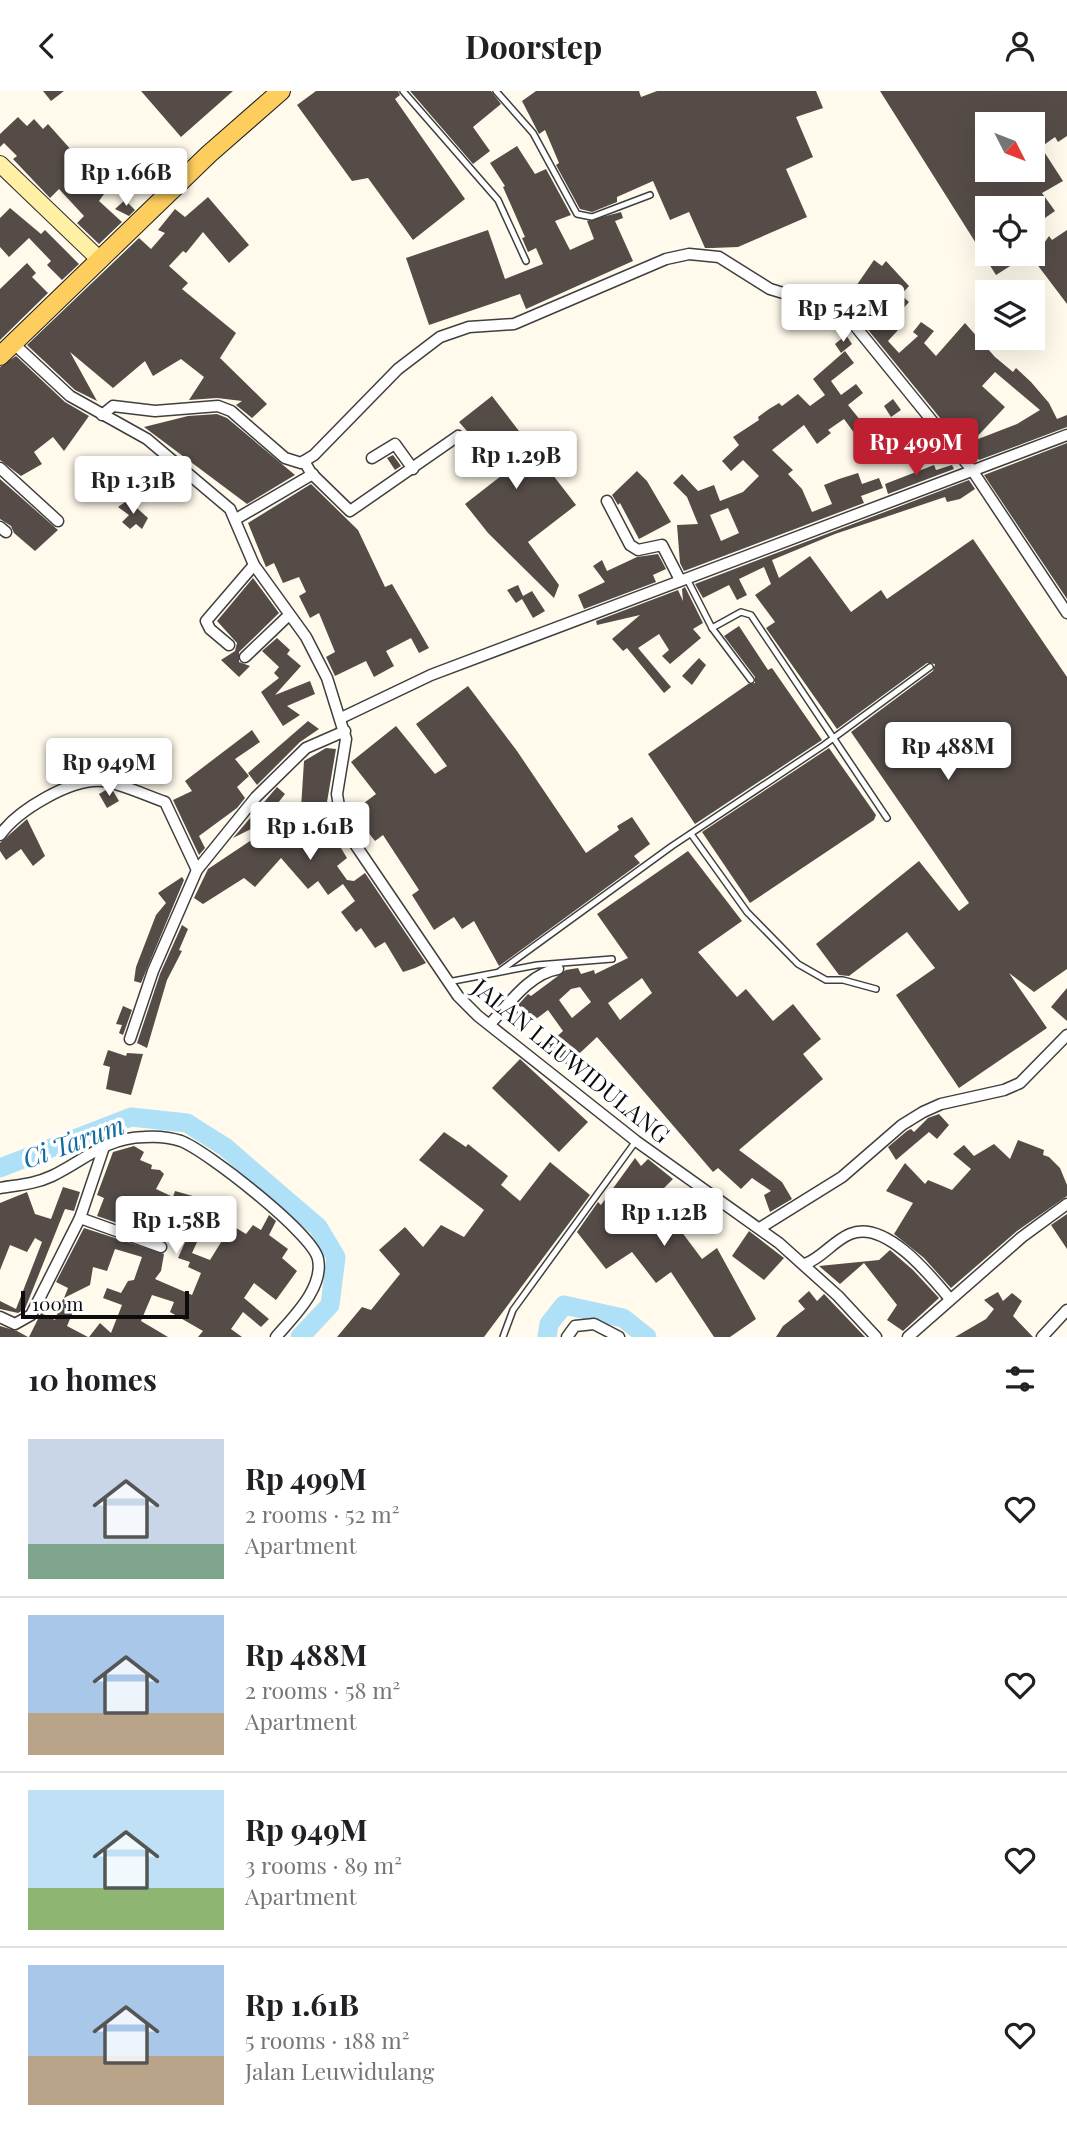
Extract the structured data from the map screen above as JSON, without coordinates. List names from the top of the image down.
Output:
{
  "streets": {
    "street": ["JALAN LEUWIDULANG"]
  },
  "water": ["Ci Tarum"],
  "scale_bar": "100 m",
  "north": "bottom right",
  "page": {
    "header": "Doorstep",
    "price": [
      "Rp 1.66B",
      "Rp 542M",
      "Rp 499M",
      "Rp 1.29B",
      "Rp 1.31B",
      "Rp 488M",
      "Rp 949M",
      "Rp 1.61B",
      "Rp 1.12B",
      "Rp 1.58B"
    ],
    "scale": "100 m",
    "heading": "10 homes",
    "list": [
      {
        "name": "Rp 499M",
        "note": "2 rooms · 52 m² · Apartment"
      },
      {
        "name": "Rp 488M",
        "note": "2 rooms · 58 m² · Apartment"
      },
      {
        "name": "Rp 949M",
        "note": "3 rooms · 89 m² · Apartment"
      },
      {
        "name": "Rp 1.61B",
        "note": "5 rooms · 188 m² · Jalan Leuwidulang"
      }
    ]
  }
}
